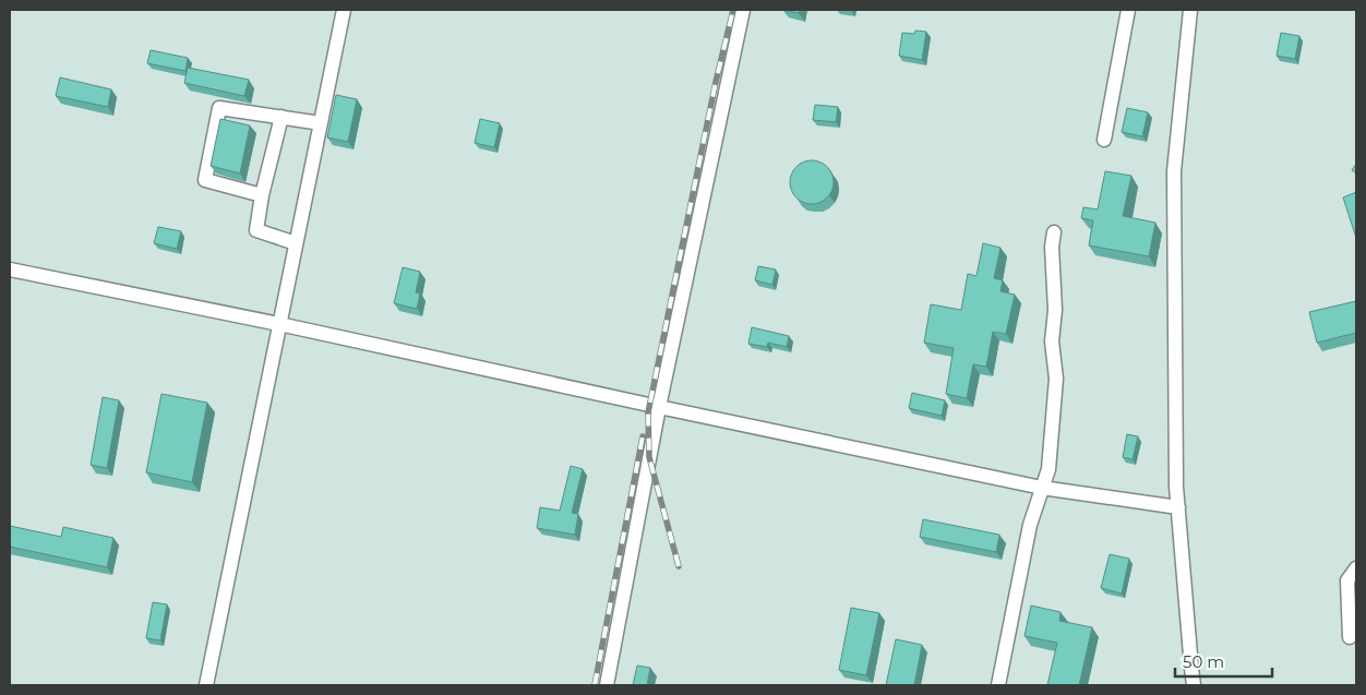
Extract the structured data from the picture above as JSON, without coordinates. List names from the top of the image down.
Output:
{
  "scale_bar": "50 m"
}
